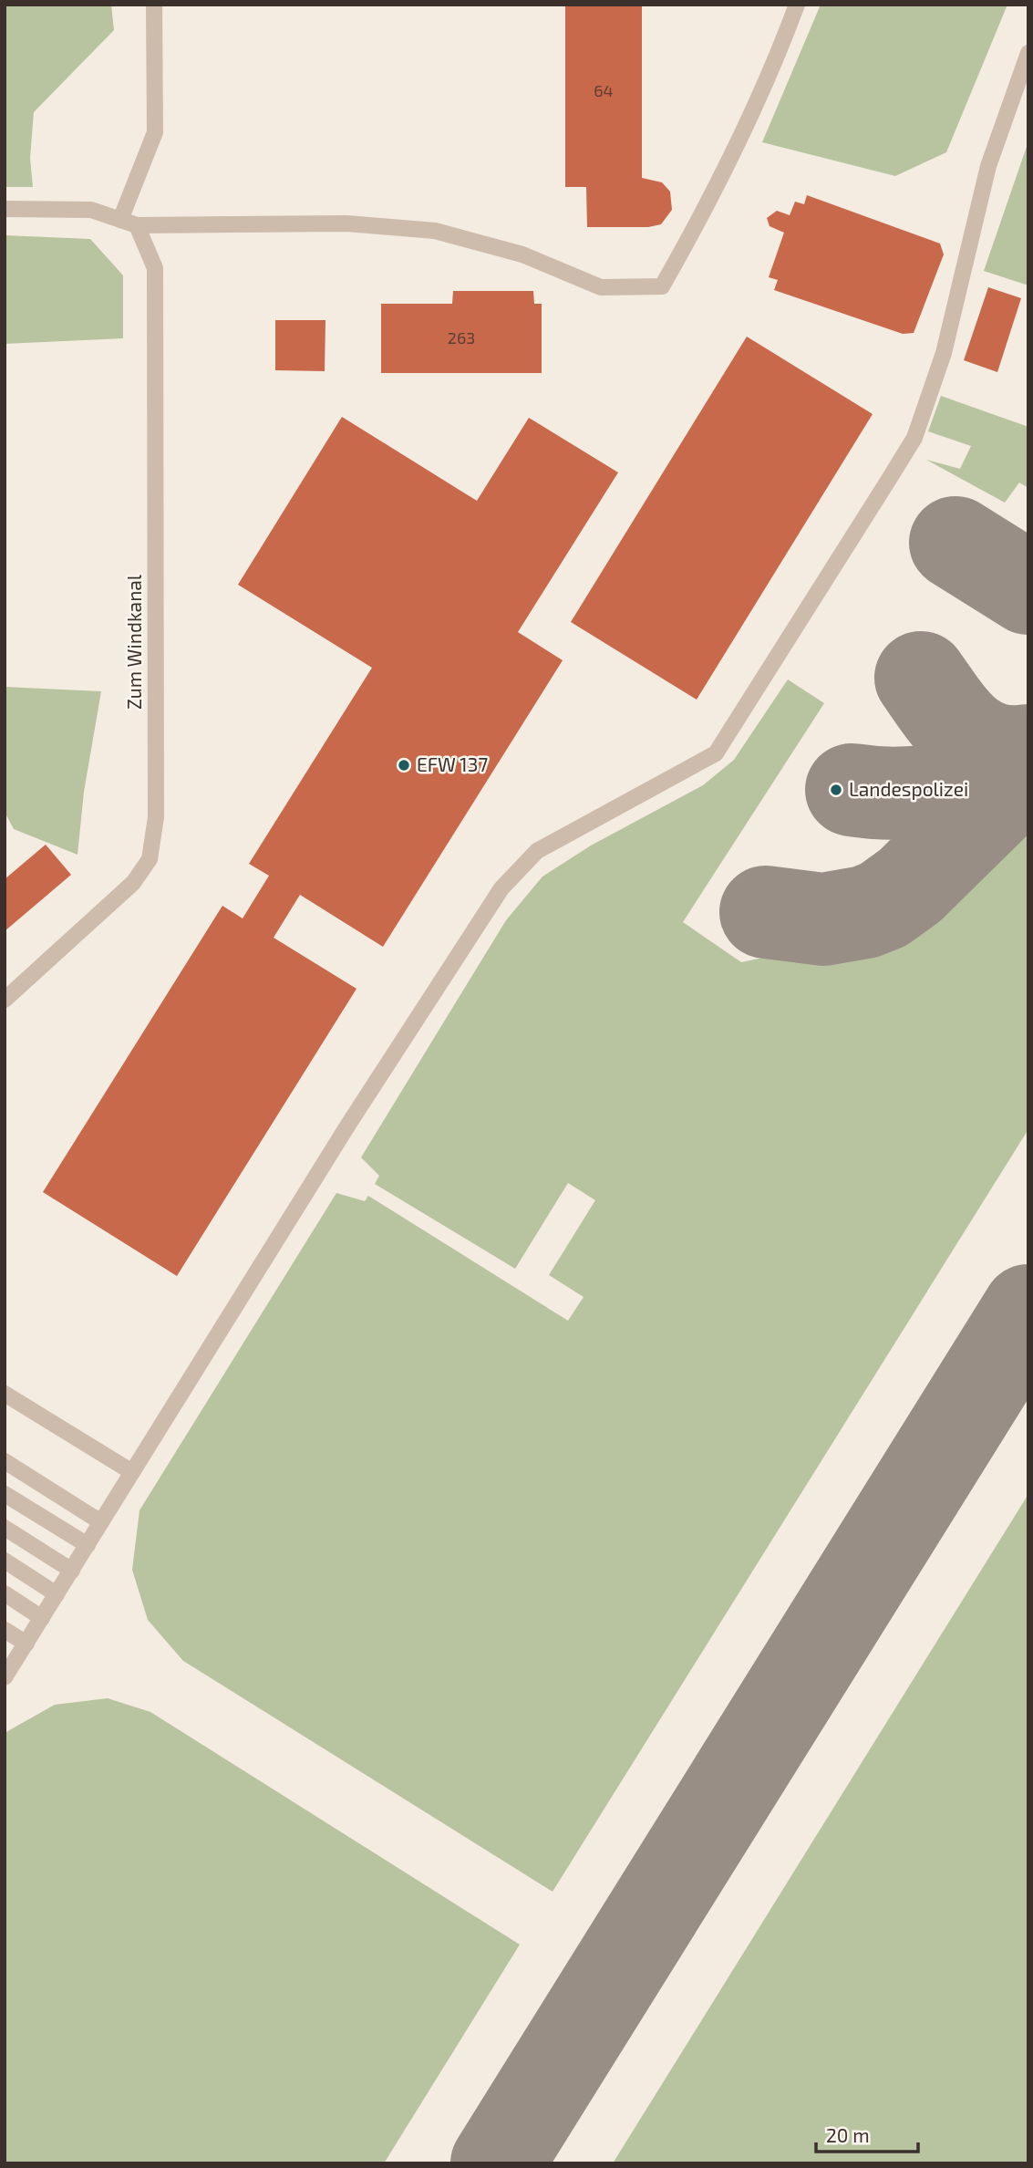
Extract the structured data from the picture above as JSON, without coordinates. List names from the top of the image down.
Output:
{
  "streets": {
    "street": ["Zum Windkanal"]
  },
  "places": ["EFW 137", "Landespolizei"],
  "house_numbers": ["64", "263"],
  "scale_bar": "20 m"
}
